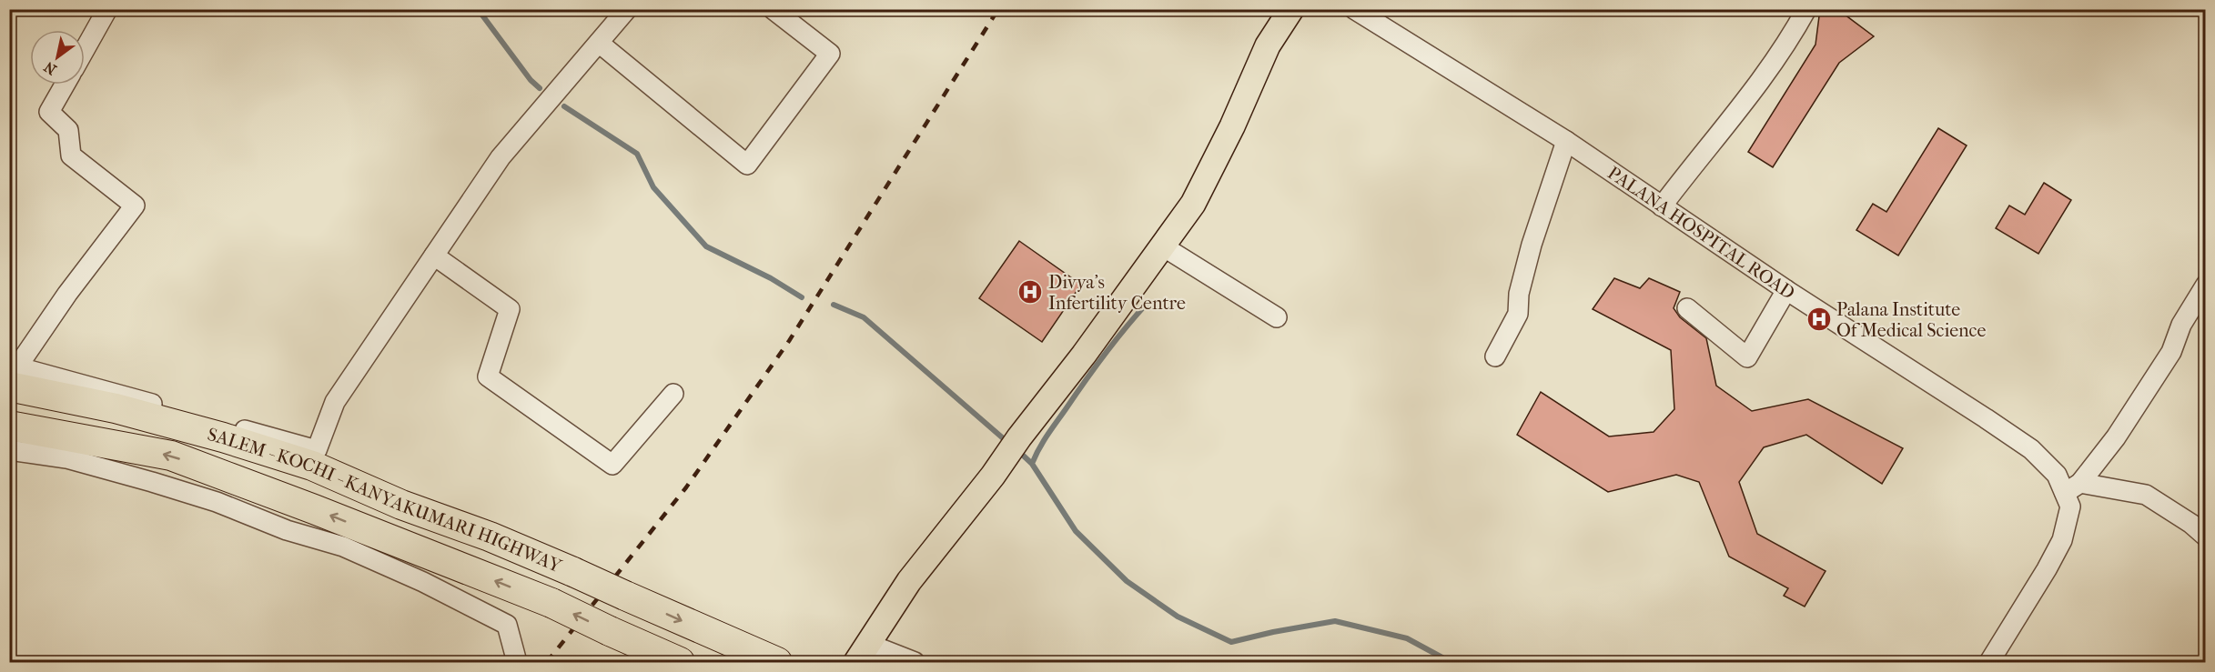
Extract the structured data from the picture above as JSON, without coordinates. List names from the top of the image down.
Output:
{
  "streets": {
    "highway": ["SALEM - KOCHI - KANYAKUMARI HIGHWAY"],
    "street": ["PALANA HOSPITAL ROAD"]
  },
  "places": {
    "hospital": ["Divya's Infertility Centre", "Palana Institute Of Medical Science"]
  },
  "north": "bottom left"
}
